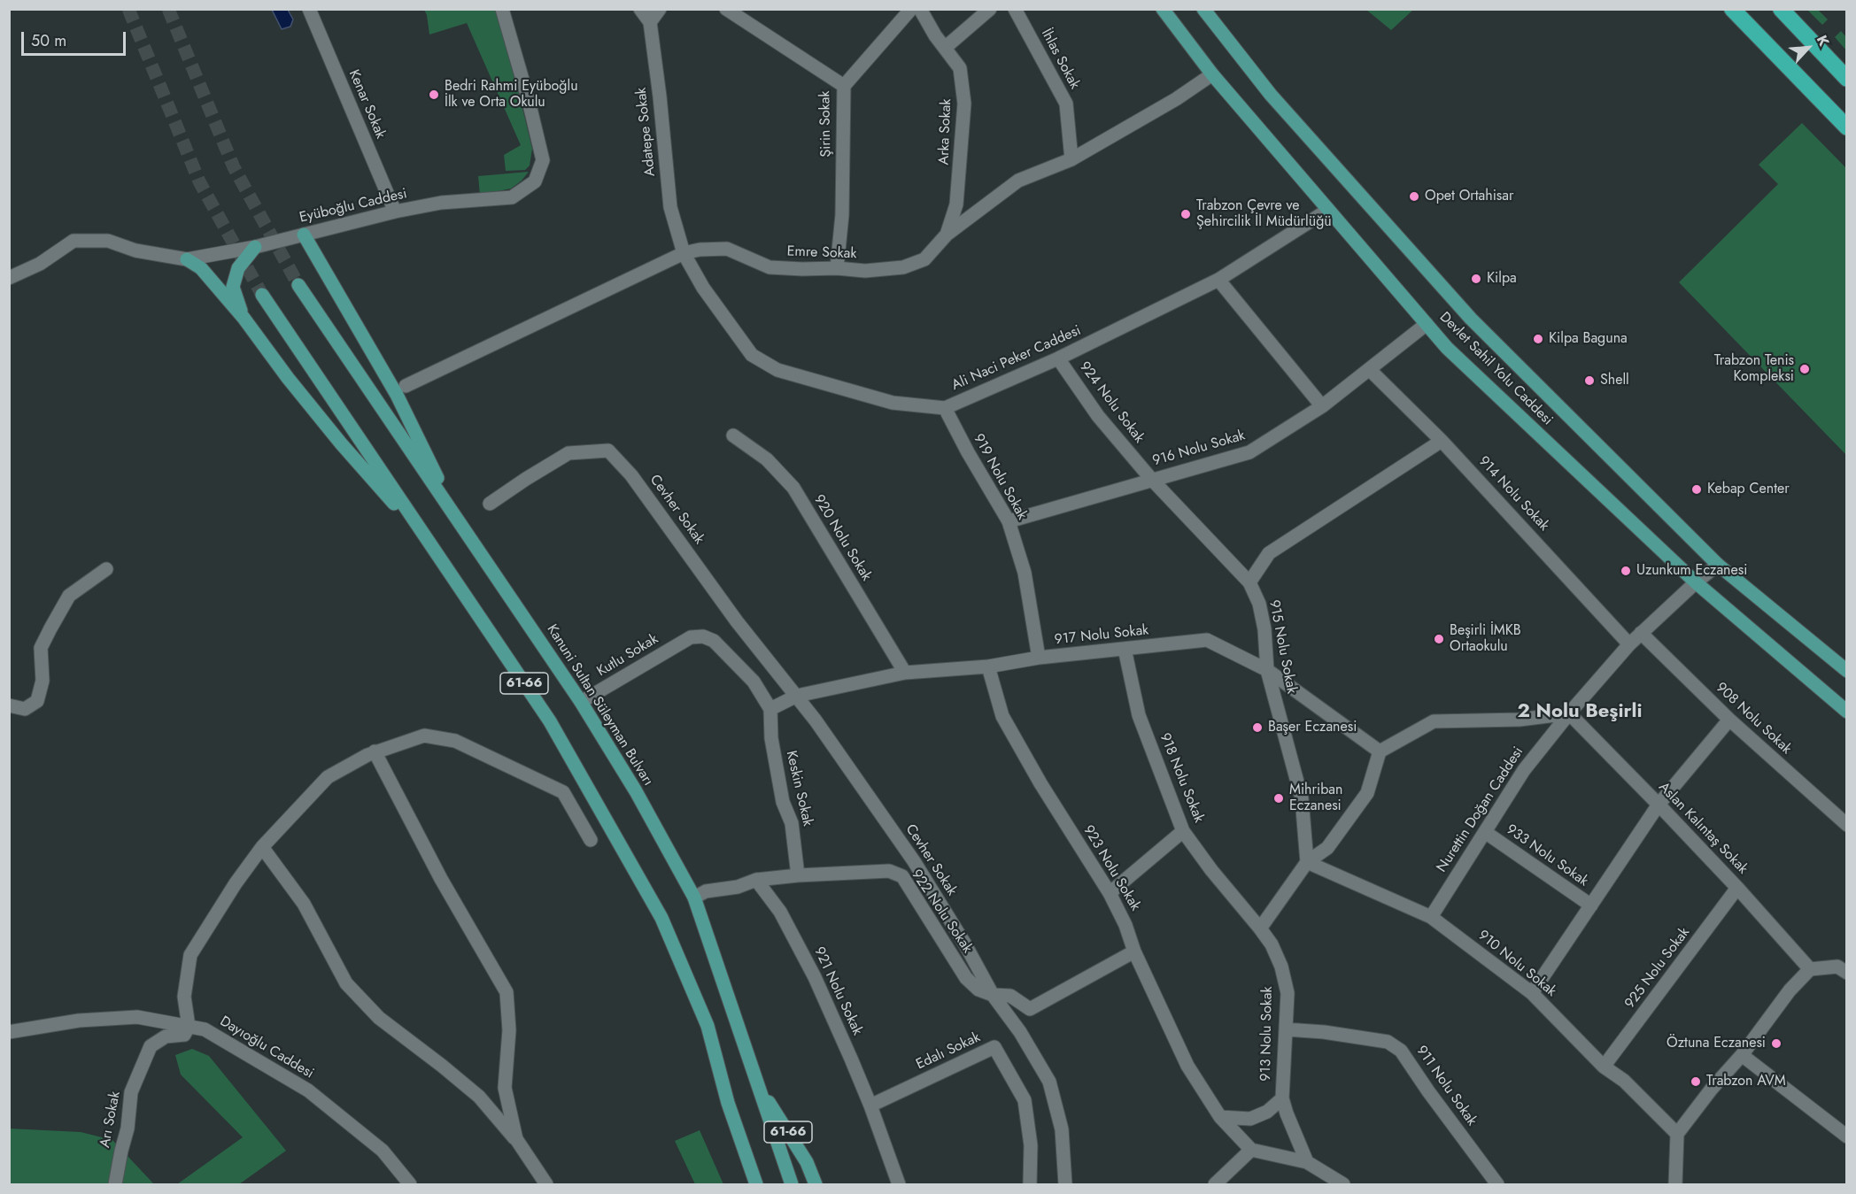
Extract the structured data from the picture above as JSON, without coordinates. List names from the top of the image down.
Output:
{
  "streets": {
    "main road": ["Devlet Sahil Yolu Caddesi", "61-66", "Kanuni Sultan Süleyman Bulvarı"],
    "street": [
      "İhlas Sokak",
      "Kenar Sokak",
      "Şirin Sokak",
      "Adatepe Sokak",
      "Arka Sokak",
      "Eyüboğlu Caddesi",
      "Emre Sokak",
      "Ali Naci Peker Caddesi",
      "924 Nolu Sokak",
      "916 Nolu Sokak",
      "919 Nolu Sokak",
      "914 Nolu Sokak",
      "Cevher Sokak",
      "920 Nolu Sokak",
      "917 Nolu Sokak",
      "915 Nolu Sokak",
      "Kutlu Sokak",
      "908 Nolu Sokak",
      "918 Nolu Sokak",
      "Keskin Sokak",
      "Nurettin Doğan Caddesi",
      "Aslan Kalıntaş Sokak",
      "933 Nolu Sokak",
      "923 Nolu Sokak",
      "922 Nolu Sokak",
      "910 Nolu Sokak",
      "925 Nolu Sokak",
      "921 Nolu Sokak",
      "913 Nolu Sokak",
      "Dayıoğlu Caddesi",
      "Edalı Sokak",
      "911 Nolu Sokak",
      "Arı Sokak"
    ]
  },
  "crossings": [
    ["İhlas Sokak", "Emre Sokak"],
    ["Kenar Sokak", "Eyüboğlu Caddesi"],
    ["Şirin Sokak", "Emre Sokak"],
    ["Adatepe Sokak", "Emre Sokak"],
    ["Adatepe Sokak", "Ali Naci Peker Caddesi"],
    ["Arka Sokak", "Emre Sokak"],
    ["Eyüboğlu Caddesi", "61-66"],
    ["Emre Sokak", "Ali Naci Peker Caddesi"],
    ["Emre Sokak", "Devlet Sahil Yolu Caddesi"],
    ["Ali Naci Peker Caddesi", "Devlet Sahil Yolu Caddesi"],
    ["Ali Naci Peker Caddesi", "924 Nolu Sokak"],
    ["Ali Naci Peker Caddesi", "919 Nolu Sokak"],
    ["Devlet Sahil Yolu Caddesi", "916 Nolu Sokak"],
    ["Devlet Sahil Yolu Caddesi", "Nurettin Doğan Caddesi"],
    ["924 Nolu Sokak", "916 Nolu Sokak"],
    ["924 Nolu Sokak", "915 Nolu Sokak"],
    ["916 Nolu Sokak", "919 Nolu Sokak"],
    ["916 Nolu Sokak", "914 Nolu Sokak"],
    ["919 Nolu Sokak", "917 Nolu Sokak"],
    ["914 Nolu Sokak", "Nurettin Doğan Caddesi"],
    ["Cevher Sokak", "917 Nolu Sokak"],
    ["Cevher Sokak", "922 Nolu Sokak"],
    ["920 Nolu Sokak", "917 Nolu Sokak"],
    ["917 Nolu Sokak", "915 Nolu Sokak"],
    ["917 Nolu Sokak", "918 Nolu Sokak"],
    ["917 Nolu Sokak", "923 Nolu Sokak"],
    ["915 Nolu Sokak", "910 Nolu Sokak"],
    ["Kutlu Sokak", "Kanuni Sultan Süleyman Bulvarı"],
    ["Kutlu Sokak", "Keskin Sokak"],
    ["61-66", "Kanuni Sultan Süleyman Bulvarı"],
    ["908 Nolu Sokak", "Nurettin Doğan Caddesi"],
    ["918 Nolu Sokak", "913 Nolu Sokak"],
    ["Keskin Sokak", "922 Nolu Sokak"],
    ["Nurettin Doğan Caddesi", "Aslan Kalıntaş Sokak"],
    ["Nurettin Doğan Caddesi", "933 Nolu Sokak"],
    ["Nurettin Doğan Caddesi", "910 Nolu Sokak"],
    ["Aslan Kalıntaş Sokak", "925 Nolu Sokak"],
    ["922 Nolu Sokak", "921 Nolu Sokak"],
    ["910 Nolu Sokak", "925 Nolu Sokak"],
    ["921 Nolu Sokak", "Edalı Sokak"],
    ["913 Nolu Sokak", "911 Nolu Sokak"],
    ["Dayıoğlu Caddesi", "Arı Sokak"]
  ],
  "districts": ["2 Nolu Beşirli"],
  "places": [
    "Bedri Rahmi Eyüboğlu İlk ve Orta Okulu",
    "Opet Ortahisar",
    "Trabzon Çevre ve Şehircilik İl Müdürlüğü",
    "Kilpa",
    "Kilpa Baguna",
    "Trabzon Tenis Kompleksi",
    "Shell",
    "Kebap Center",
    "Uzunkum Eczanesi",
    "Beşirli İMKB Ortaokulu",
    "Başer Eczanesi",
    "Mihriban Eczanesi",
    "Öztuna Eczanesi",
    "Trabzon AVM"
  ],
  "scale_bar": "50 m",
  "north": "top right"
}
